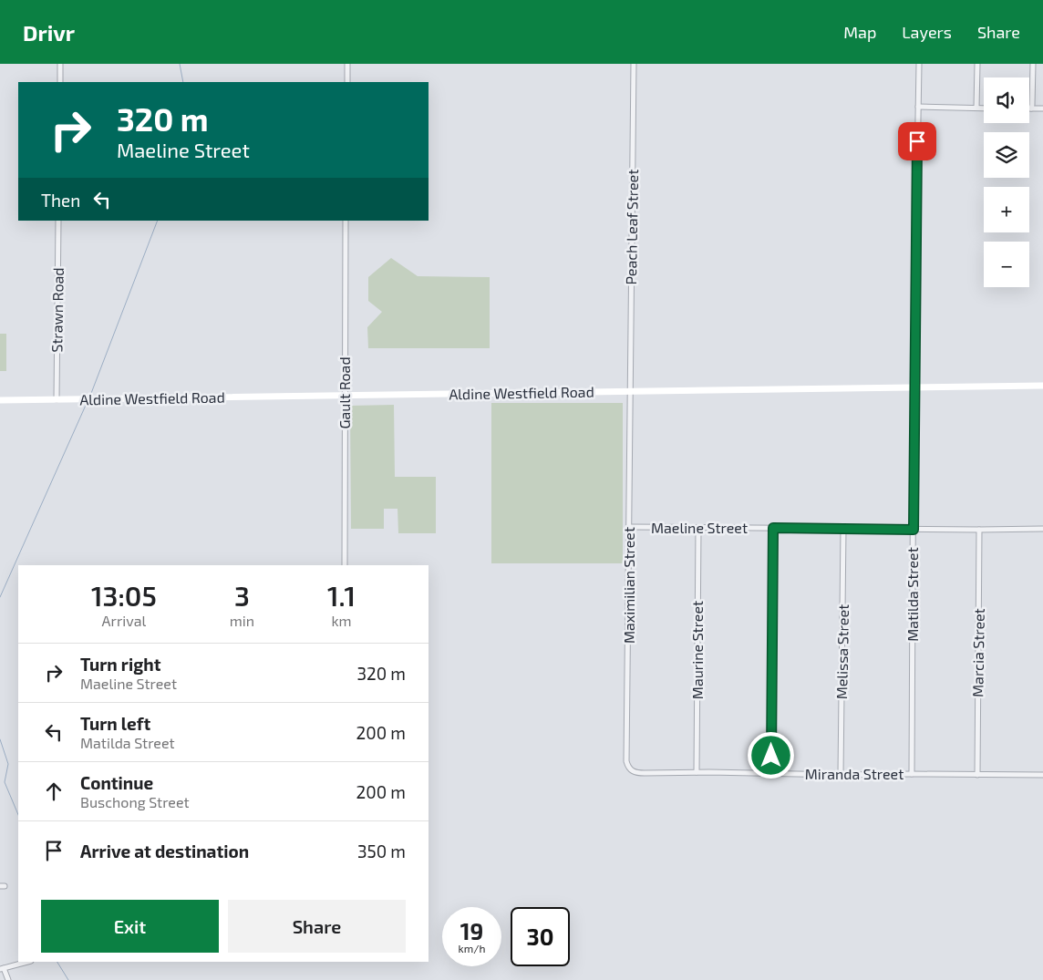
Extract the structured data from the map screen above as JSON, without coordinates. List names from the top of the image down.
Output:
{
  "streets": {
    "main road": ["Aldine Westfield Road"],
    "street": [
      "Peach Leaf Street",
      "Strawn Road",
      "Gault Road",
      "Maeline Street",
      "Maximilian Street",
      "Matilda Street",
      "Maurine Street",
      "Melissa Street",
      "Marcia Street",
      "Miranda Street"
    ]
  },
  "crossings": [
    ["Peach Leaf Street", "Aldine Westfield Road"],
    ["Peach Leaf Street", "Maximilian Street"],
    ["Strawn Road", "Aldine Westfield Road"],
    ["Gault Road", "Aldine Westfield Road"],
    ["Aldine Westfield Road", "Maximilian Street"],
    ["Aldine Westfield Road", "Matilda Street"],
    ["Maeline Street", "Maximilian Street"],
    ["Maeline Street", "Matilda Street"],
    ["Maeline Street", "Maurine Street"],
    ["Maeline Street", "Melissa Street"],
    ["Maeline Street", "Marcia Street"],
    ["Maximilian Street", "Miranda Street"],
    ["Matilda Street", "Miranda Street"],
    ["Maurine Street", "Miranda Street"],
    ["Melissa Street", "Miranda Street"],
    ["Marcia Street", "Miranda Street"]
  ],
  "page": {
    "header": "Drivr",
    "nav": ["Map", "Layers", "Share"],
    "map_buttons": ["+", "−"],
    "turn": ["320 m", "Maeline Street"],
    "then": "Then",
    "eta": [
      "13:05",
      "Arrival",
      "3",
      "min",
      "1.1",
      "km"
    ],
    "list": [
      {
        "name": "Turn right",
        "note": "Maeline Street",
        "value": "320 m"
      },
      {
        "name": "Turn left",
        "note": "Matilda Street",
        "value": "200 m"
      },
      {
        "name": "Continue",
        "note": "Buschong Street",
        "value": "200 m"
      },
      {
        "name": "Arrive at destination",
        "value": "350 m"
      }
    ],
    "buttons": ["Exit", "Share"],
    "speed": "19 km/h",
    "limit": "30"
  }
}
